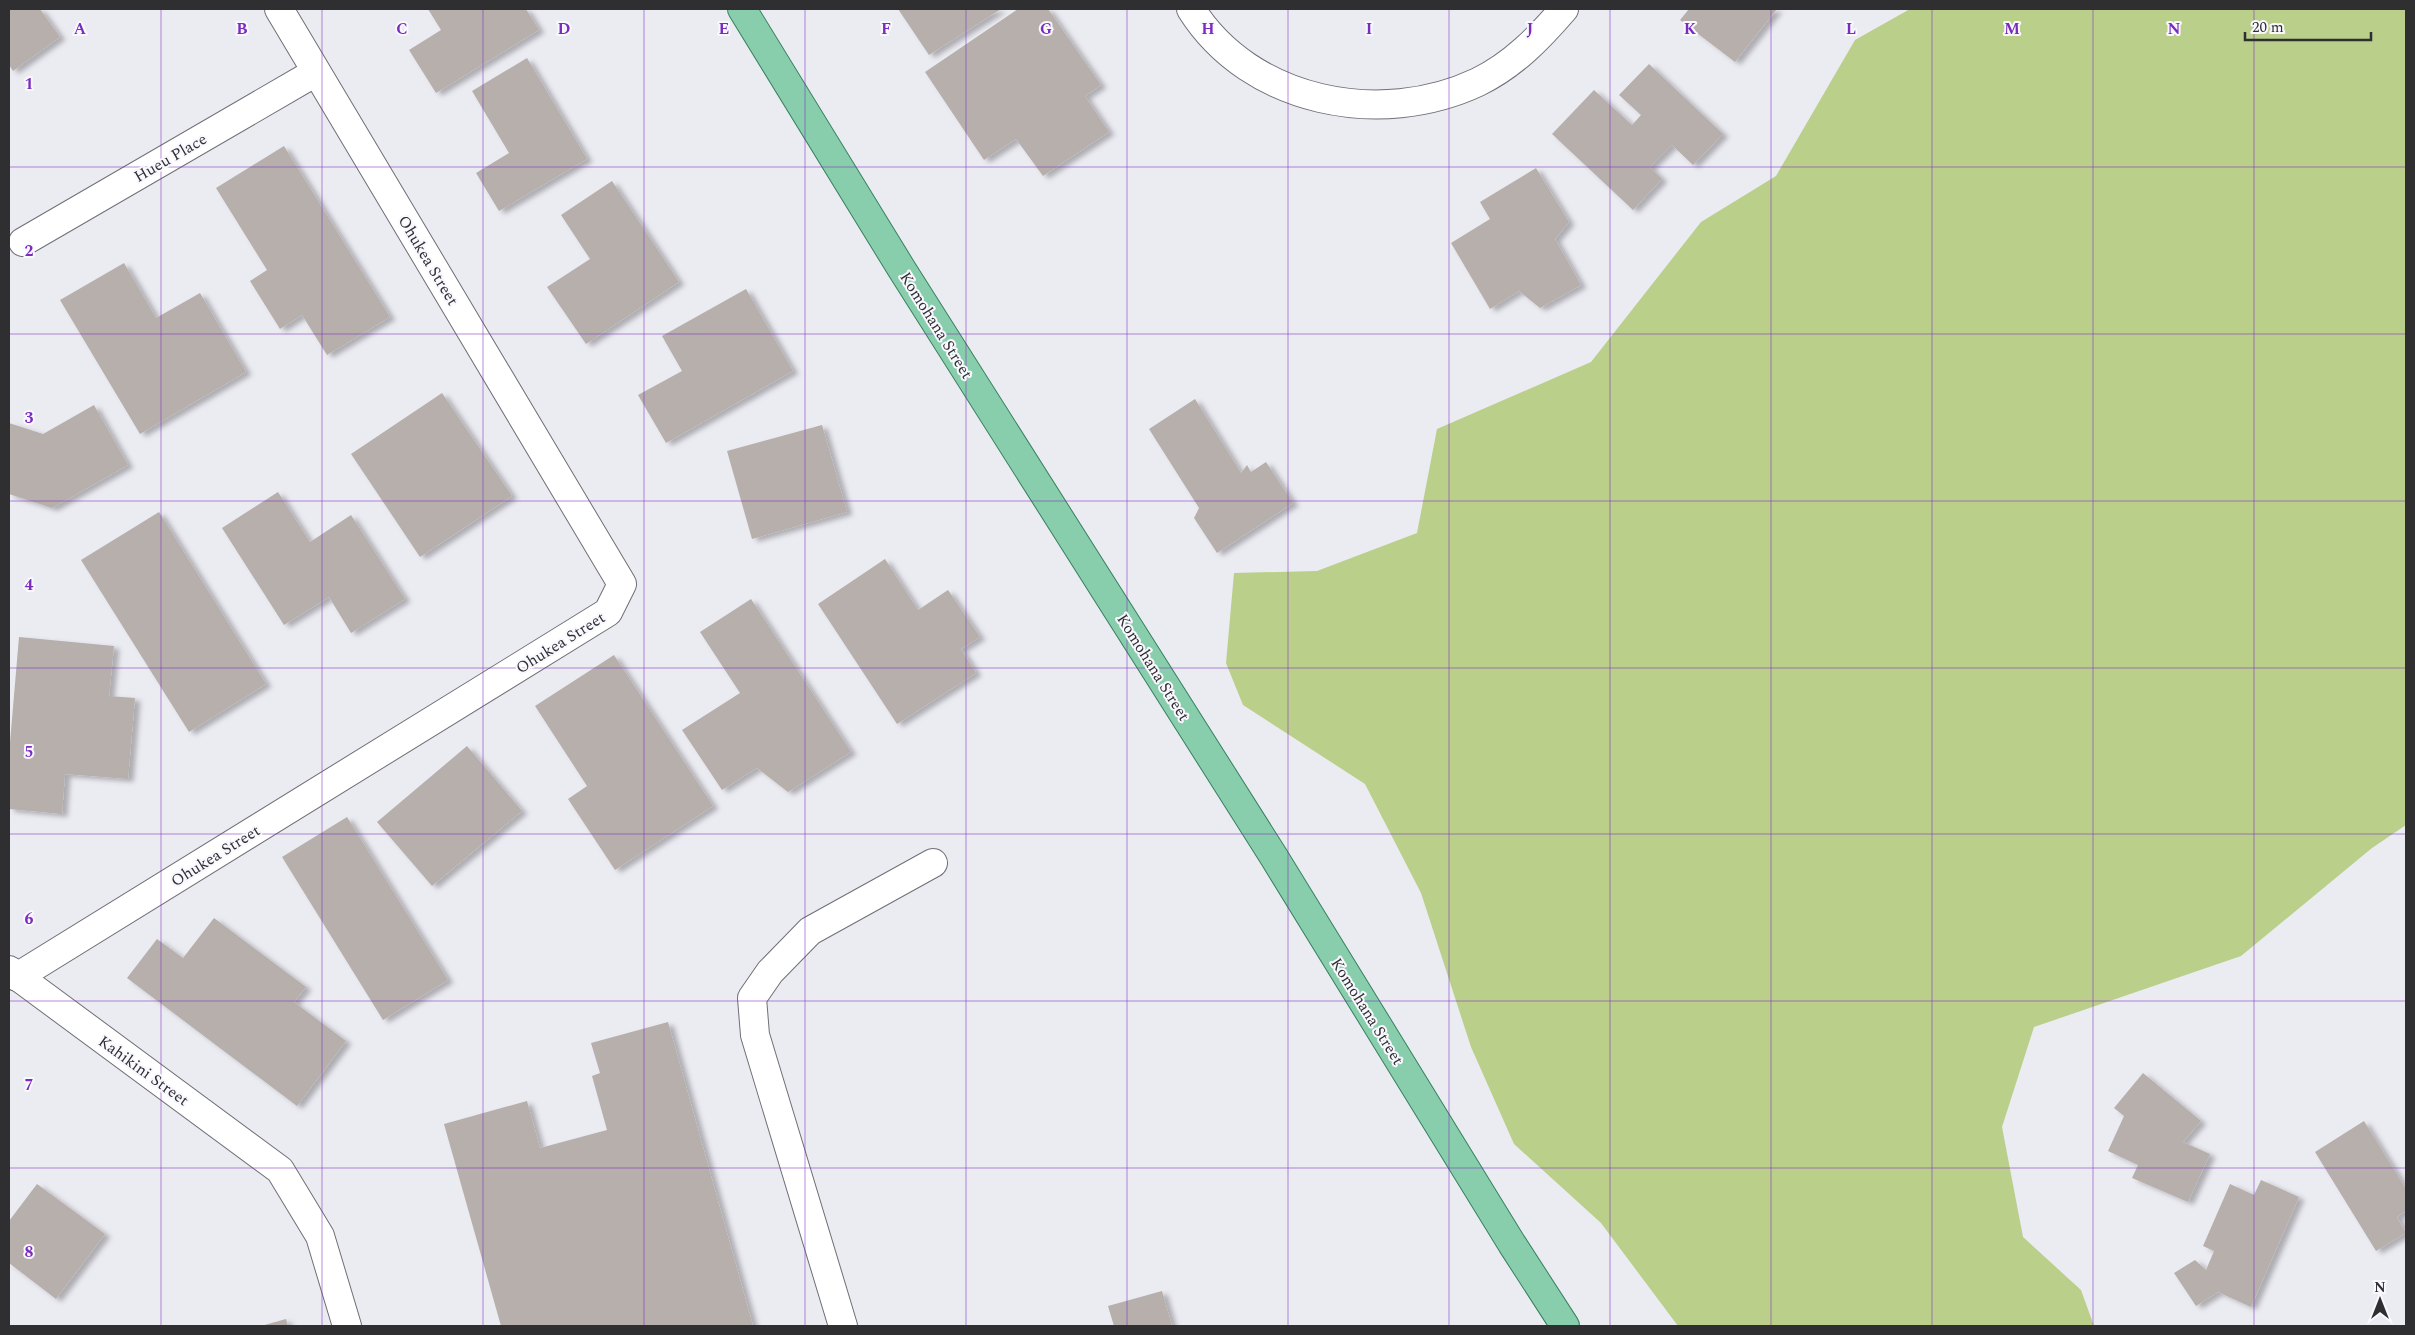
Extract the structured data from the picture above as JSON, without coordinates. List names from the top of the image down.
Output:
{
  "streets": {
    "main road": ["Komohana Street"],
    "street": ["Hueu Place", "Ohukea Street", "Kahikini Street"]
  },
  "crossings": [
    ["Hueu Place", "Ohukea Street"],
    ["Ohukea Street", "Kahikini Street"]
  ],
  "scale_bar": "20 m",
  "north": "top",
  "grid": {
    "columns": [
      "A",
      "B",
      "C",
      "D",
      "E",
      "F",
      "G",
      "H",
      "I",
      "J",
      "K",
      "L",
      "M",
      "N"
    ],
    "rows": [
      "1",
      "2",
      "3",
      "4",
      "5",
      "6",
      "7",
      "8"
    ]
  }
}
